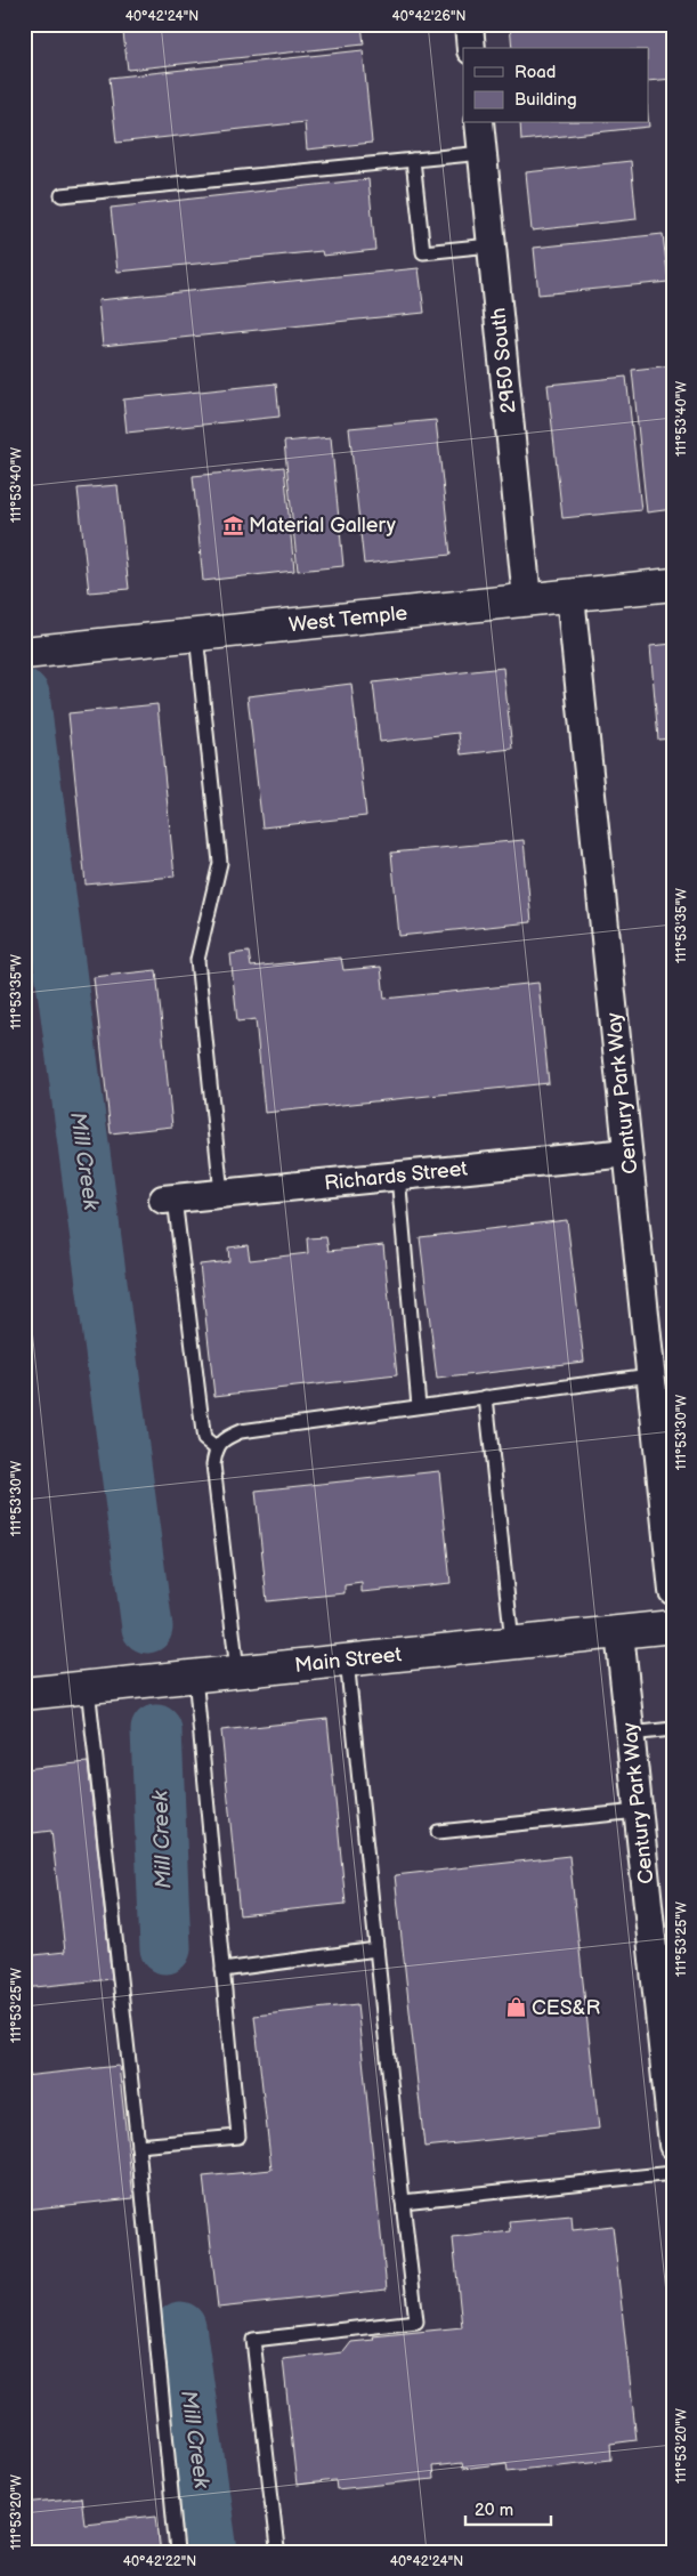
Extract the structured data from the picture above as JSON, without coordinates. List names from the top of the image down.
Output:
{
  "streets": {
    "street": [
      "2950 South",
      "West Temple",
      "Century Park Way",
      "Richards Street",
      "Main Street"
    ]
  },
  "crossings": [
    ["2950 South", "West Temple"],
    ["West Temple", "Century Park Way"],
    ["Century Park Way", "Richards Street"],
    ["Century Park Way", "Main Street"]
  ],
  "water": ["Mill Creek"],
  "places": {
    "museum": ["Material Gallery"],
    "shop": ["CES&R"]
  },
  "legend": ["Road", "Building"],
  "scale_bar": "20 m",
  "coordinates": [
    "40°42'24\"N",
    "40°42'26\"N",
    "111°53'40\"W",
    "111°53'35\"W",
    "111°53'30\"W",
    "111°53'25\"W",
    "111°53'20\"W",
    "40°42'22\"N"
  ]
}
